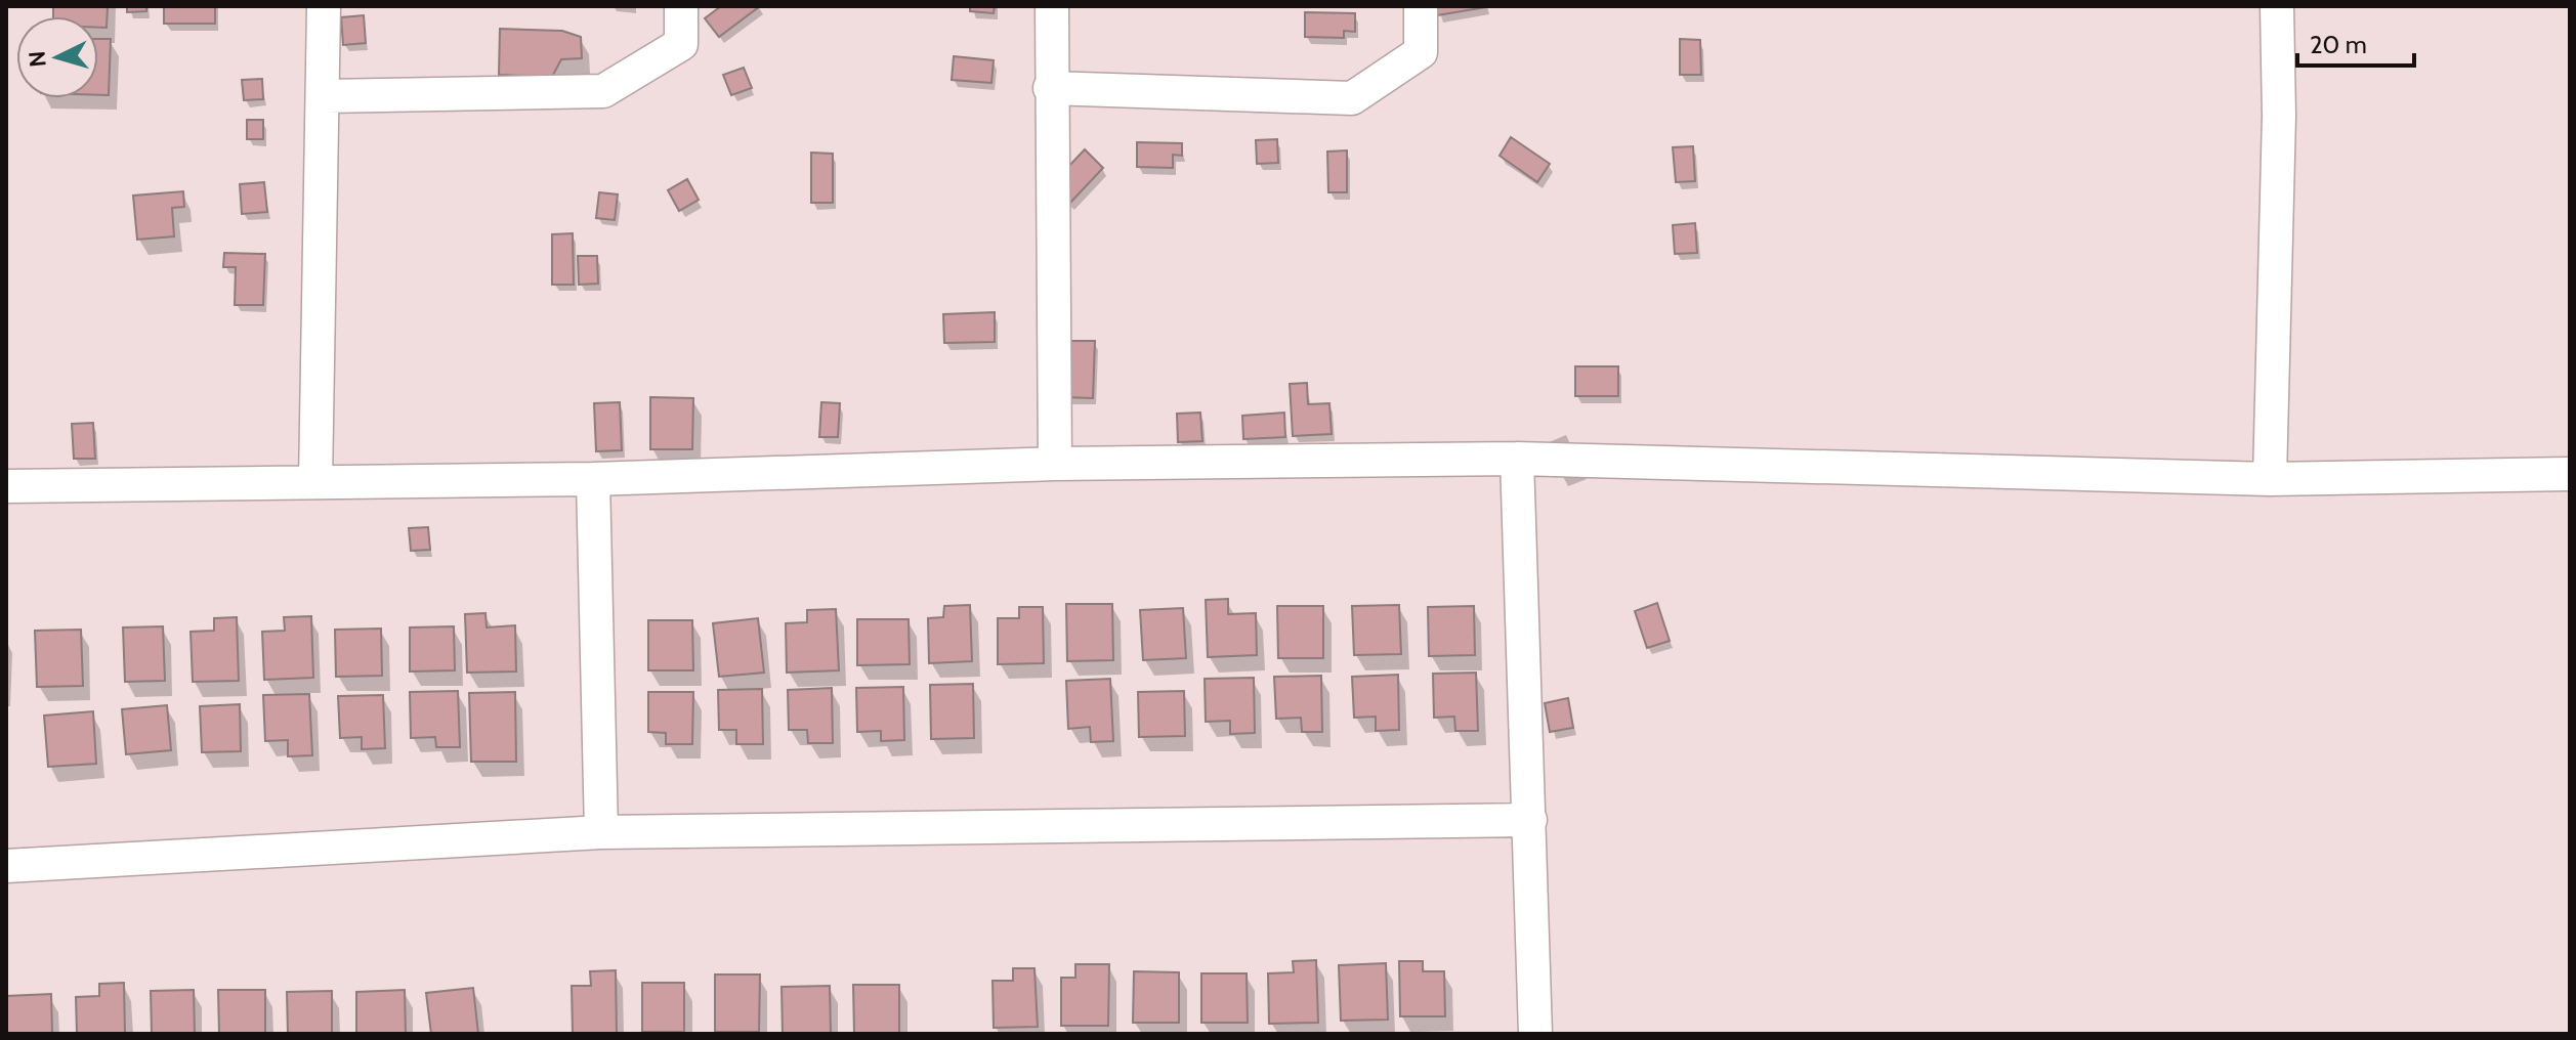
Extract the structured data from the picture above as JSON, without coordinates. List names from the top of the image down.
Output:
{
  "scale_bar": "20 m",
  "north": "left"
}
